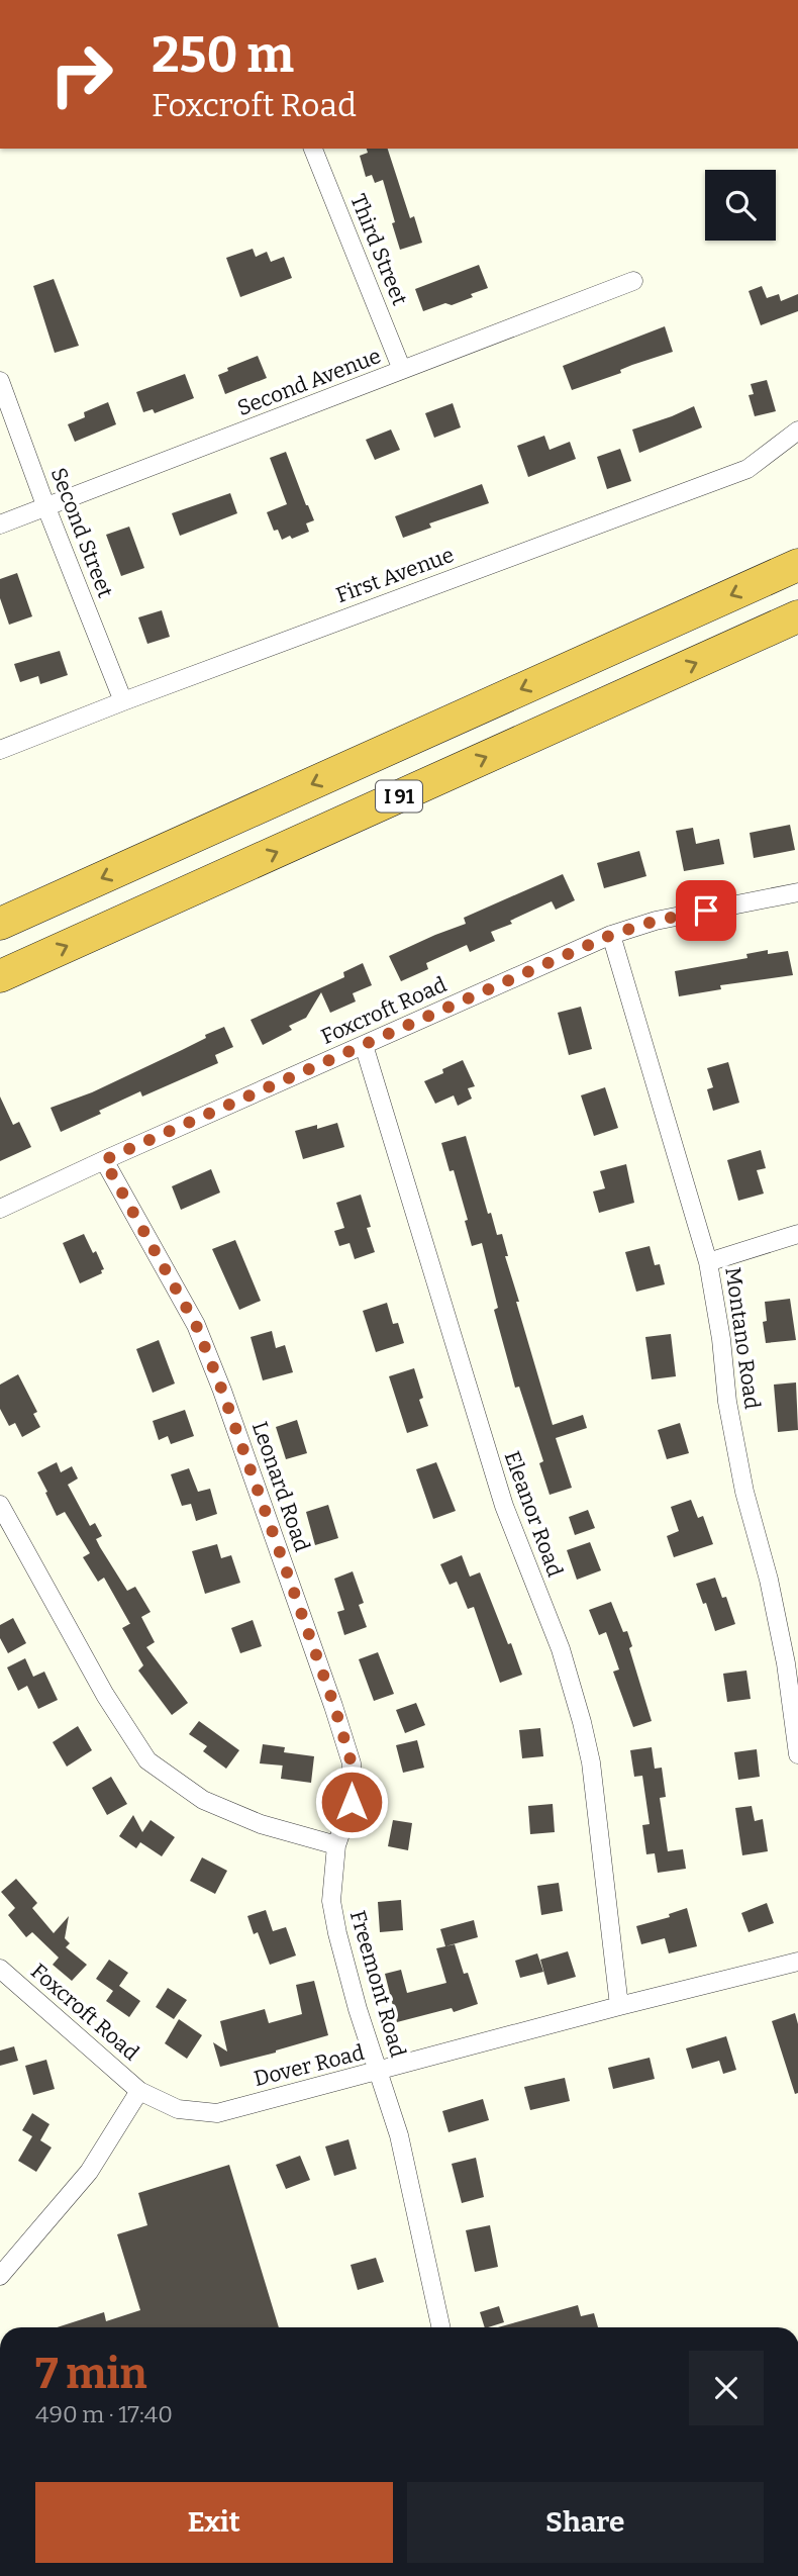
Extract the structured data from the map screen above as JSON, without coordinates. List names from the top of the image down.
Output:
{
  "streets": {
    "highway": ["I 91"],
    "street": [
      "Third Street",
      "Second Avenue",
      "Second Street",
      "First Avenue",
      "Foxcroft Road",
      "Montano Road",
      "Leonard Road",
      "Eleanor Road",
      "Freemont Road",
      "Dover Road"
    ]
  },
  "crossings": [
    ["Third Street", "Second Avenue"],
    ["Second Avenue", "Second Street"],
    ["Second Street", "First Avenue"],
    ["Foxcroft Road", "Montano Road"],
    ["Foxcroft Road", "Leonard Road"],
    ["Foxcroft Road", "Eleanor Road"],
    ["Foxcroft Road", "Dover Road"],
    ["Leonard Road", "Freemont Road"],
    ["Eleanor Road", "Dover Road"],
    ["Freemont Road", "Dover Road"]
  ],
  "page": {
    "turn": ["250 m", "Foxcroft Road"],
    "heading": ["7 min", "490 m · 17:40"],
    "buttons": ["Exit", "Share"]
  }
}
